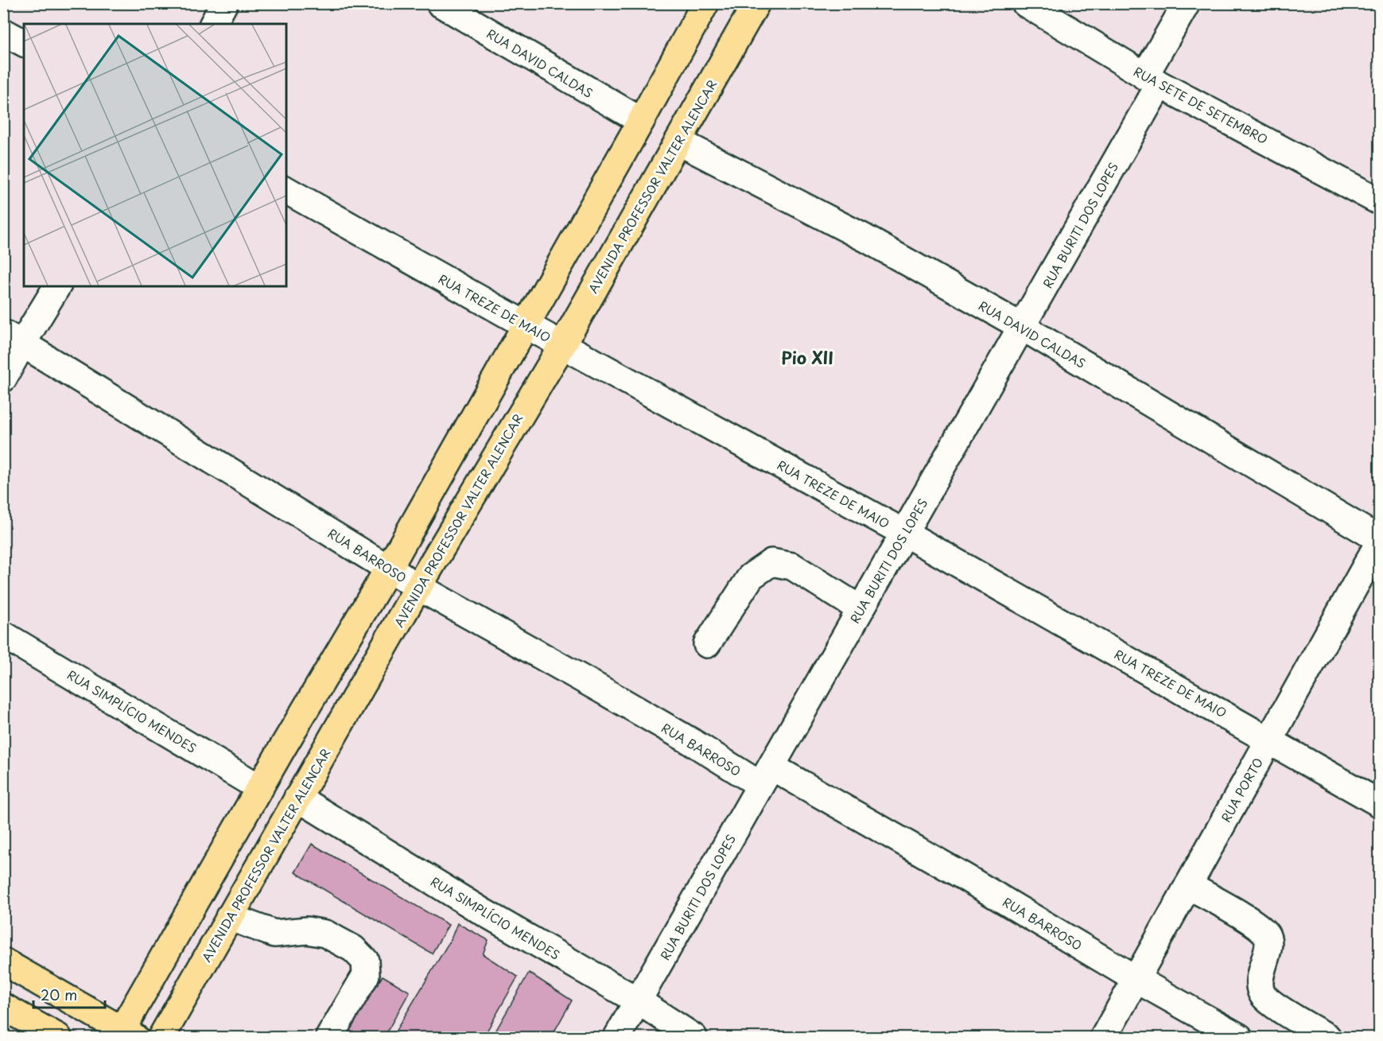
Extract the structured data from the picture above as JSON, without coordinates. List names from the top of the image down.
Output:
{
  "streets": {
    "main road": ["AVENIDA PROFESSOR VALTER ALENCAR"],
    "street": [
      "RUA DAVID CALDAS",
      "RUA SETE DE SETEMBRO",
      "RUA BURITI DOS LOPES",
      "RUA TREZE DE MAIO",
      "RUA BARROSO",
      "RUA SIMPLÍCIO MENDES",
      "RUA PORTO"
    ]
  },
  "crossings": [
    ["RUA DAVID CALDAS", "AVENIDA PROFESSOR VALTER ALENCAR"],
    ["RUA DAVID CALDAS", "RUA BURITI DOS LOPES"],
    ["RUA DAVID CALDAS", "RUA PORTO"],
    ["RUA SETE DE SETEMBRO", "RUA BURITI DOS LOPES"],
    ["AVENIDA PROFESSOR VALTER ALENCAR", "RUA TREZE DE MAIO"],
    ["AVENIDA PROFESSOR VALTER ALENCAR", "RUA BARROSO"],
    ["AVENIDA PROFESSOR VALTER ALENCAR", "RUA SIMPLÍCIO MENDES"],
    ["RUA BURITI DOS LOPES", "RUA TREZE DE MAIO"],
    ["RUA BURITI DOS LOPES", "RUA BARROSO"],
    ["RUA BURITI DOS LOPES", "RUA SIMPLÍCIO MENDES"],
    ["RUA TREZE DE MAIO", "RUA PORTO"],
    ["RUA BARROSO", "RUA PORTO"]
  ],
  "districts": ["Pio XII"],
  "scale_bar": "20 m"
}
